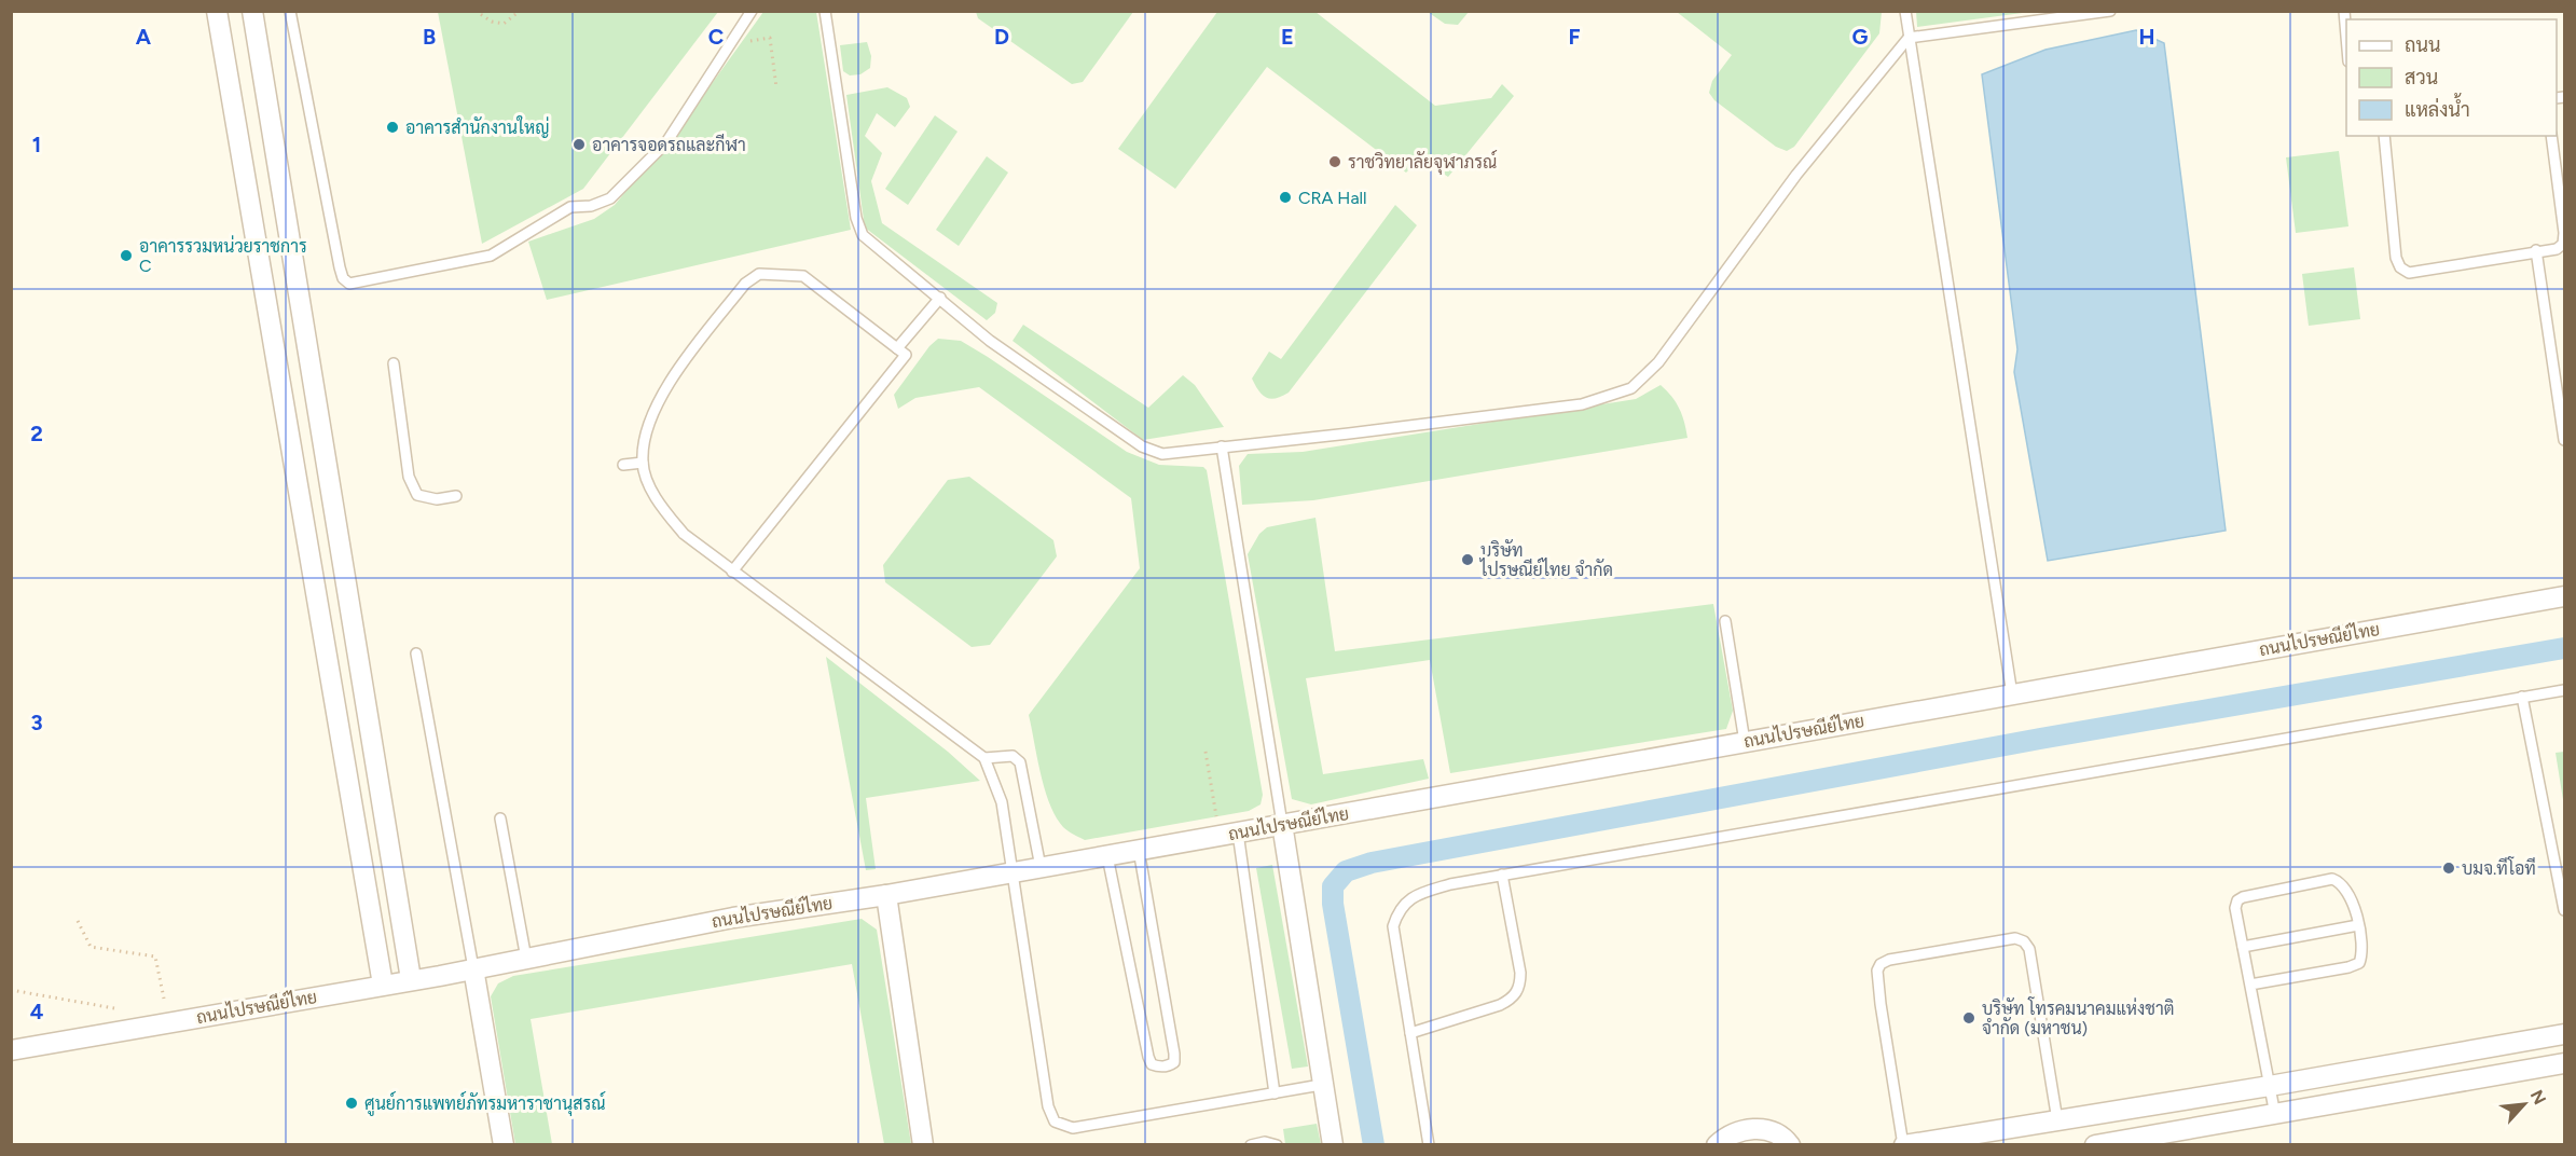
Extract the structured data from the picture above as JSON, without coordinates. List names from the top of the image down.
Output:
{
  "streets": {
    "street": ["ถนนไปรษณีย์ไทย"]
  },
  "places": [
    "อาคารสำนักงานใหญ่",
    "อาคารจอดรถและกีฬา",
    "ราชวิทยาลัยจุฬาภรณ์",
    "CRA Hall",
    "อาคารรวมหน่วยราชการ C",
    "บริษัท ไปรษณีย์ไทย จำกัด",
    "บมจ.ทีโอที",
    "บริษัท โทรคมนาคมแห่งชาติ จำกัด (มหาชน)",
    "ศูนย์การแพทย์ภัทรมหาราชานุสรณ์"
  ],
  "legend": ["ถนน", "สวน", "แหล่งน้ำ"],
  "north": "top right",
  "grid": {
    "columns": [
      "A",
      "B",
      "C",
      "D",
      "E",
      "F",
      "G",
      "H"
    ],
    "rows": [
      "1",
      "2",
      "3",
      "4"
    ]
  }
}
